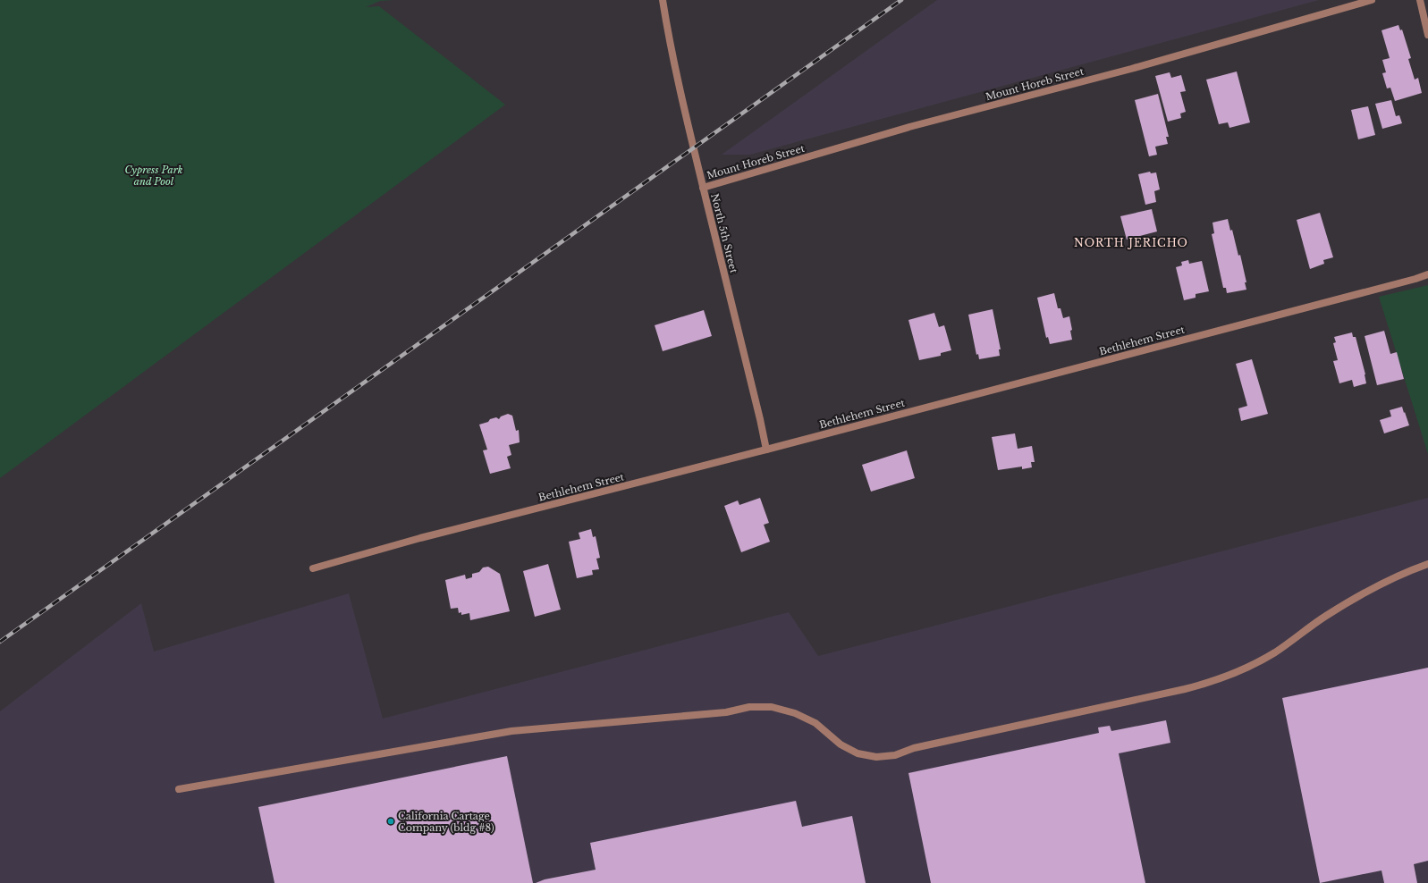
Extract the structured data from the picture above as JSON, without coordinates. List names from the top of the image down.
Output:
{
  "streets": {
    "street": ["Mount Horeb Street", "North 5th Street", "Bethlehem Street"]
  },
  "crossings": [
    ["Mount Horeb Street", "North 5th Street"],
    ["North 5th Street", "Bethlehem Street"]
  ],
  "districts": ["NORTH JERICHO"],
  "parks": ["Cypress Park and Pool"],
  "places": ["California Cartage Company (bldg #8)"]
}
